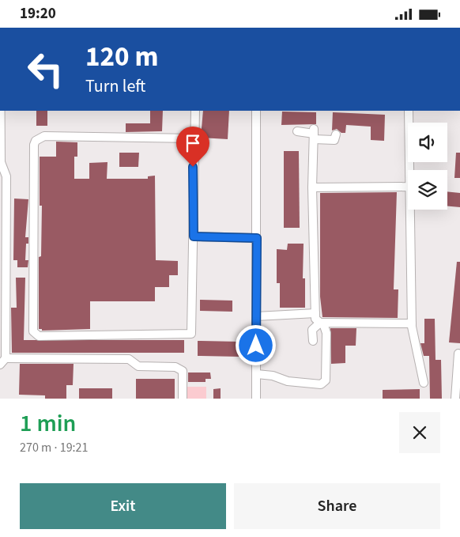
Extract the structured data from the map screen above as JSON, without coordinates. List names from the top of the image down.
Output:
{
  "page": {
    "status": "19:20",
    "turn": ["120 m", "Turn left"],
    "heading": ["1 min", "270 m · 19:21"],
    "buttons": ["Exit", "Share"]
  }
}
